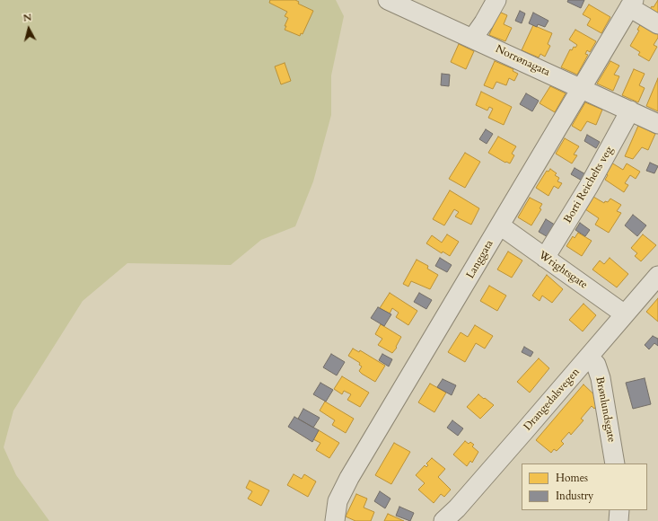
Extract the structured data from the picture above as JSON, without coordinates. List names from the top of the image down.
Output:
{
  "streets": {
    "street": [
      "Norrønagata",
      "Borti Reichelts veg",
      "Langgata",
      "Wrightsgate",
      "Drangedalsvegen",
      "Brønlundsgate"
    ]
  },
  "crossings": [
    ["Norrønagata", "Borti Reichelts veg"],
    ["Norrønagata", "Langgata"],
    ["Borti Reichelts veg", "Wrightsgate"],
    ["Langgata", "Wrightsgate"],
    ["Wrightsgate", "Drangedalsvegen"],
    ["Drangedalsvegen", "Brønlundsgate"]
  ],
  "legend": ["Homes", "Industry"],
  "north": "top"
}
